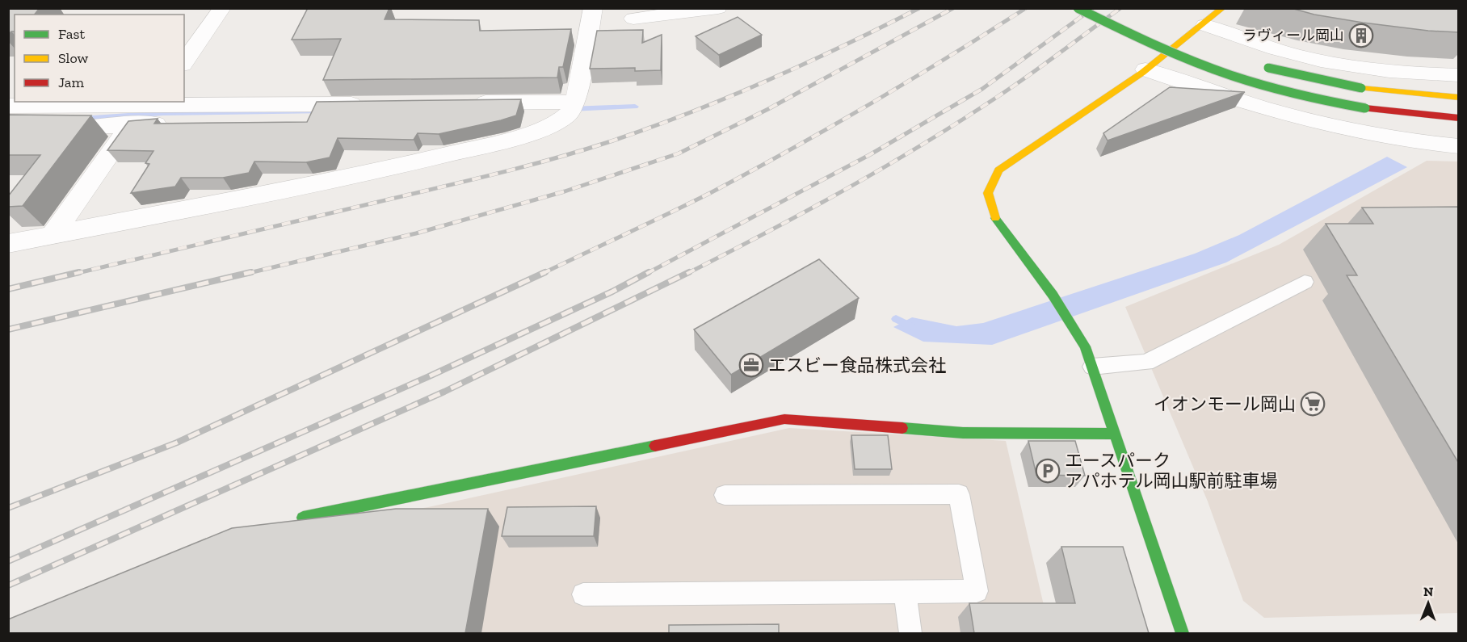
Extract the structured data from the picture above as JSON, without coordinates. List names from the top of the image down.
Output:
{
  "places": {
    "building": ["ラヴィール岡山"],
    "office": ["エスビー食品株式会社"],
    "supermarket": ["イオンモール岡山"],
    "parking": ["エースパーク アパホテル岡山駅前駐車場"]
  },
  "legend": ["Fast", "Slow", "Jam"],
  "north": "top"
}
